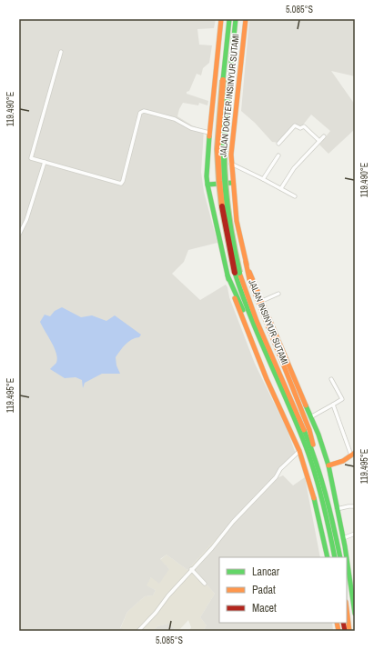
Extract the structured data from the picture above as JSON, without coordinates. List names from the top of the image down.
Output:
{
  "streets": {
    "main road": ["JALAN DOKTER INSINYUR SUTAMI", "JALAN INSINYUR SUTAMI"]
  },
  "legend": ["Lancar", "Padat", "Macet"],
  "coordinates": ["5.085°S", "119.490°E", "119.495°E"]
}
